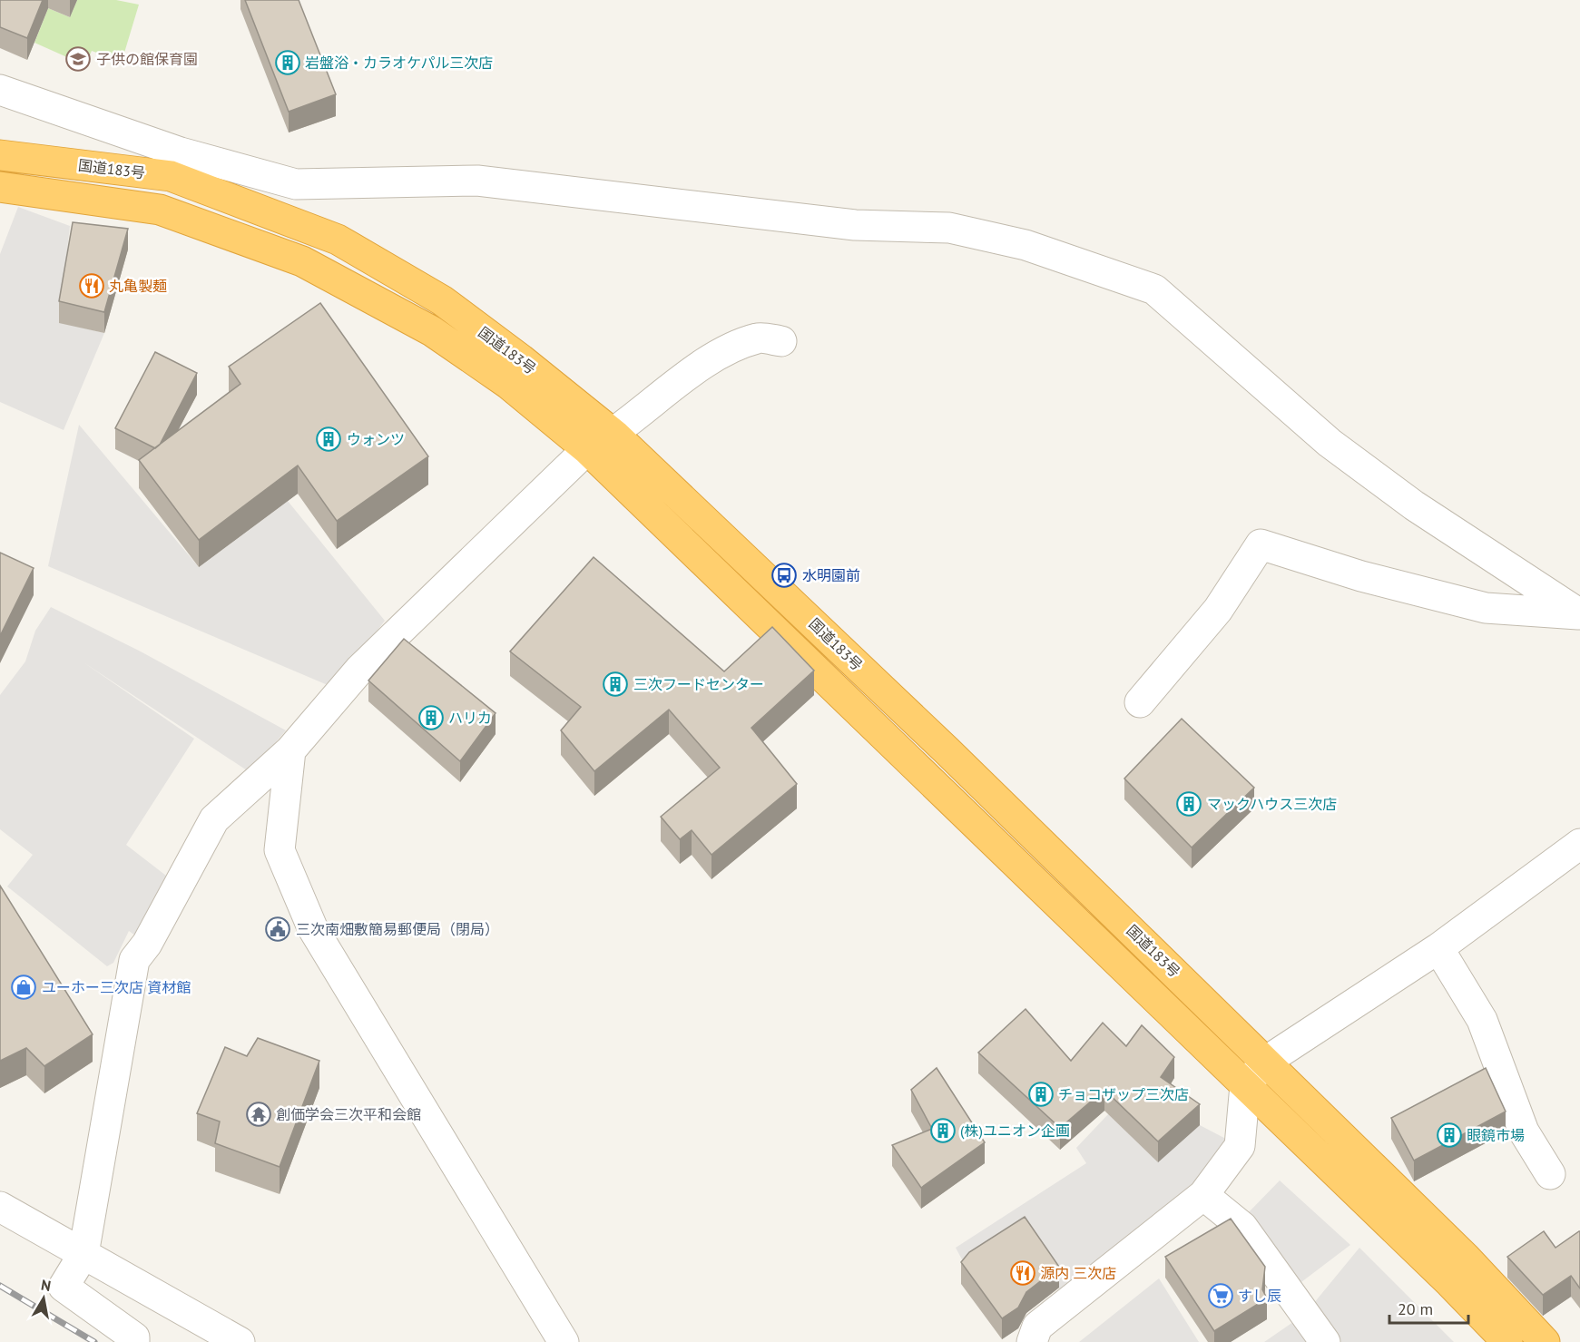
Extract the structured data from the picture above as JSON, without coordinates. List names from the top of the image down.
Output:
{
  "streets": {
    "highway": ["国道183号"]
  },
  "places": {
    "school or university": ["子供の館保育園"],
    "building": [
      "岩盤浴・カラオケパル三次店",
      "ウォンツ",
      "三次フードセンター",
      "ハリカ",
      "マックハウス三次店",
      "チョコザップ三次店",
      "(株)ユニオン企画",
      "眼鏡市場"
    ],
    "restaurant": ["丸亀製麺", "源内 三次店"],
    "bus stop": ["水明園前"],
    "public building": ["三次南畑敷簡易郵便局（閉局）"],
    "shop": ["ユーホー三次店 資材館"],
    "temple": ["創価学会三次平和会館"],
    "supermarket": ["すし辰"]
  },
  "scale_bar": "20 m",
  "north": "top"
}
